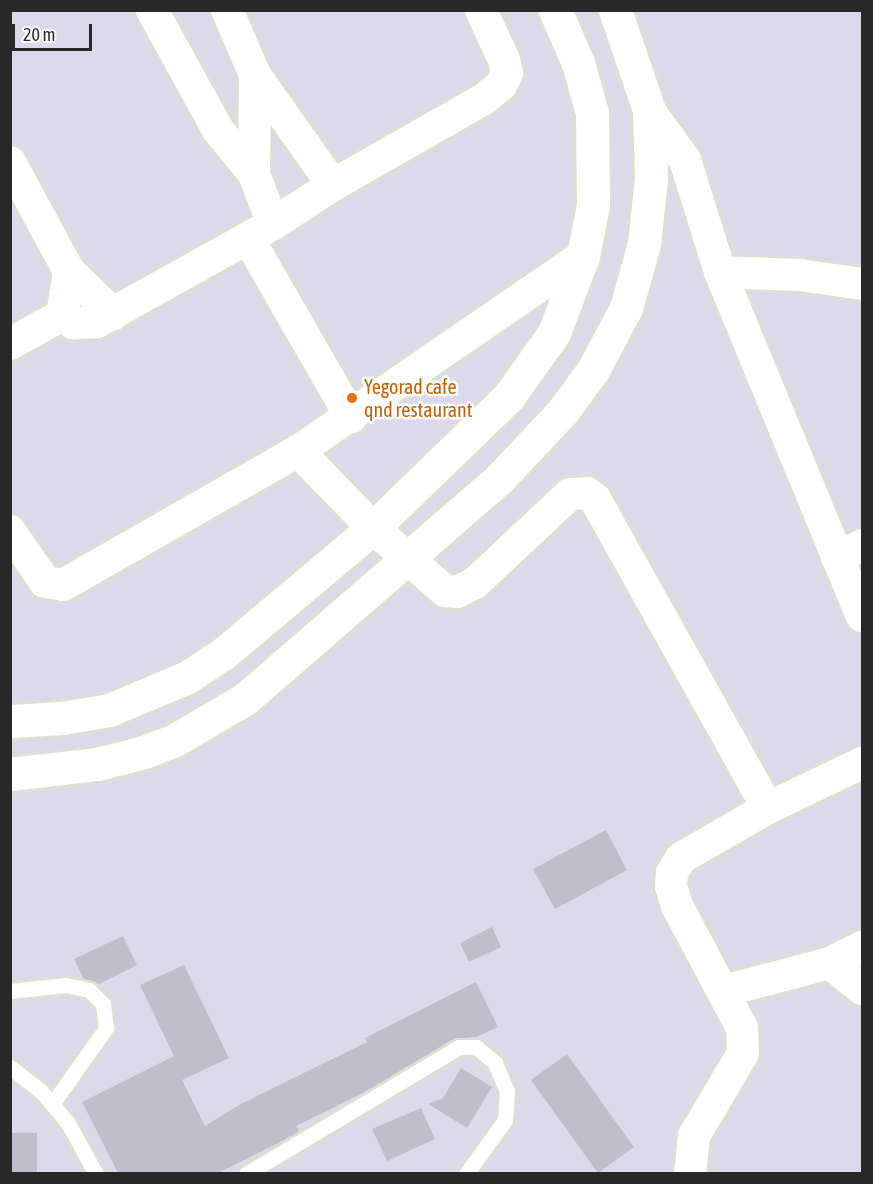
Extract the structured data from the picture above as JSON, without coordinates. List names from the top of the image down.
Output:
{
  "places": ["Yegorad cafe qnd restaurant"],
  "scale_bar": "20 m"
}
